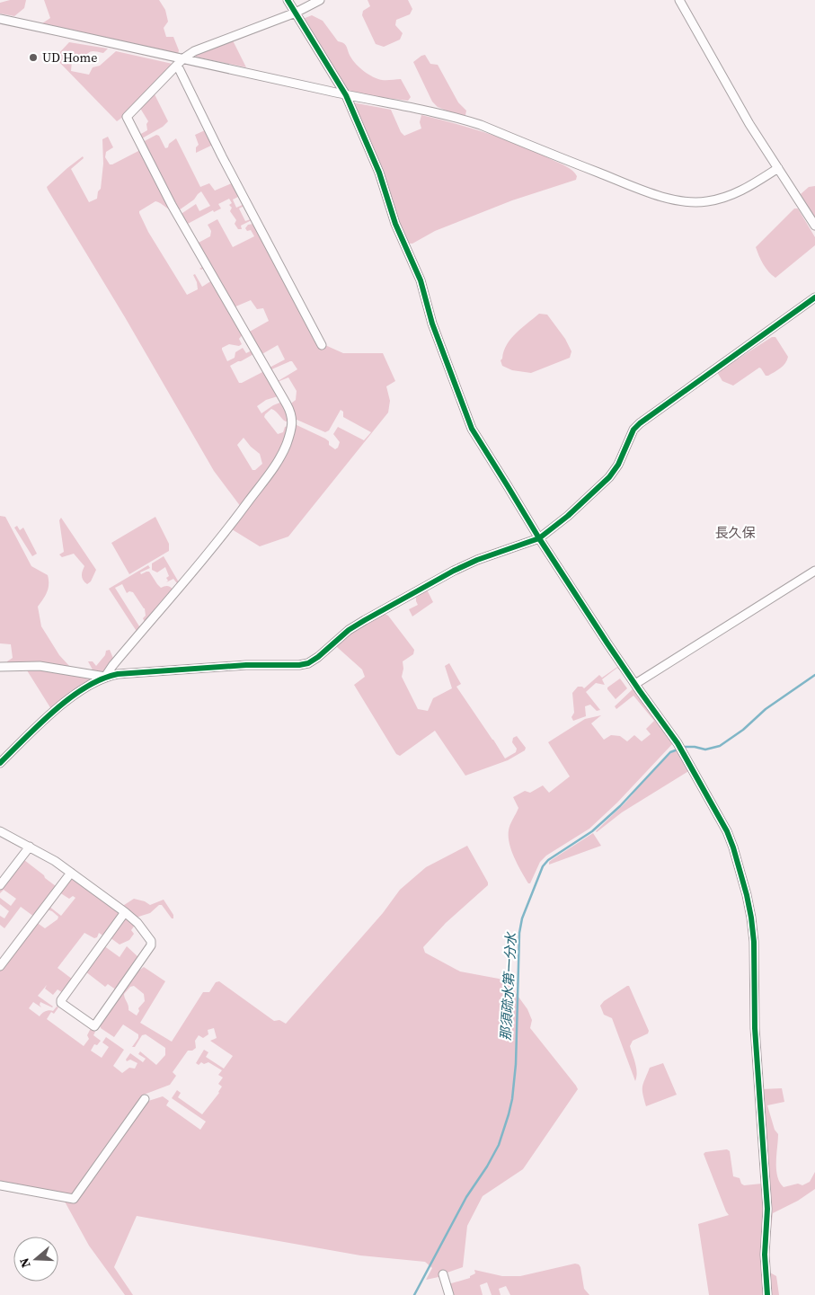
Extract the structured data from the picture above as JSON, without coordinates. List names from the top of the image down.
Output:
{
  "districts": ["長久保"],
  "water": ["那須疏水第一分水"],
  "places": ["UD Home"],
  "north": "left"
}
